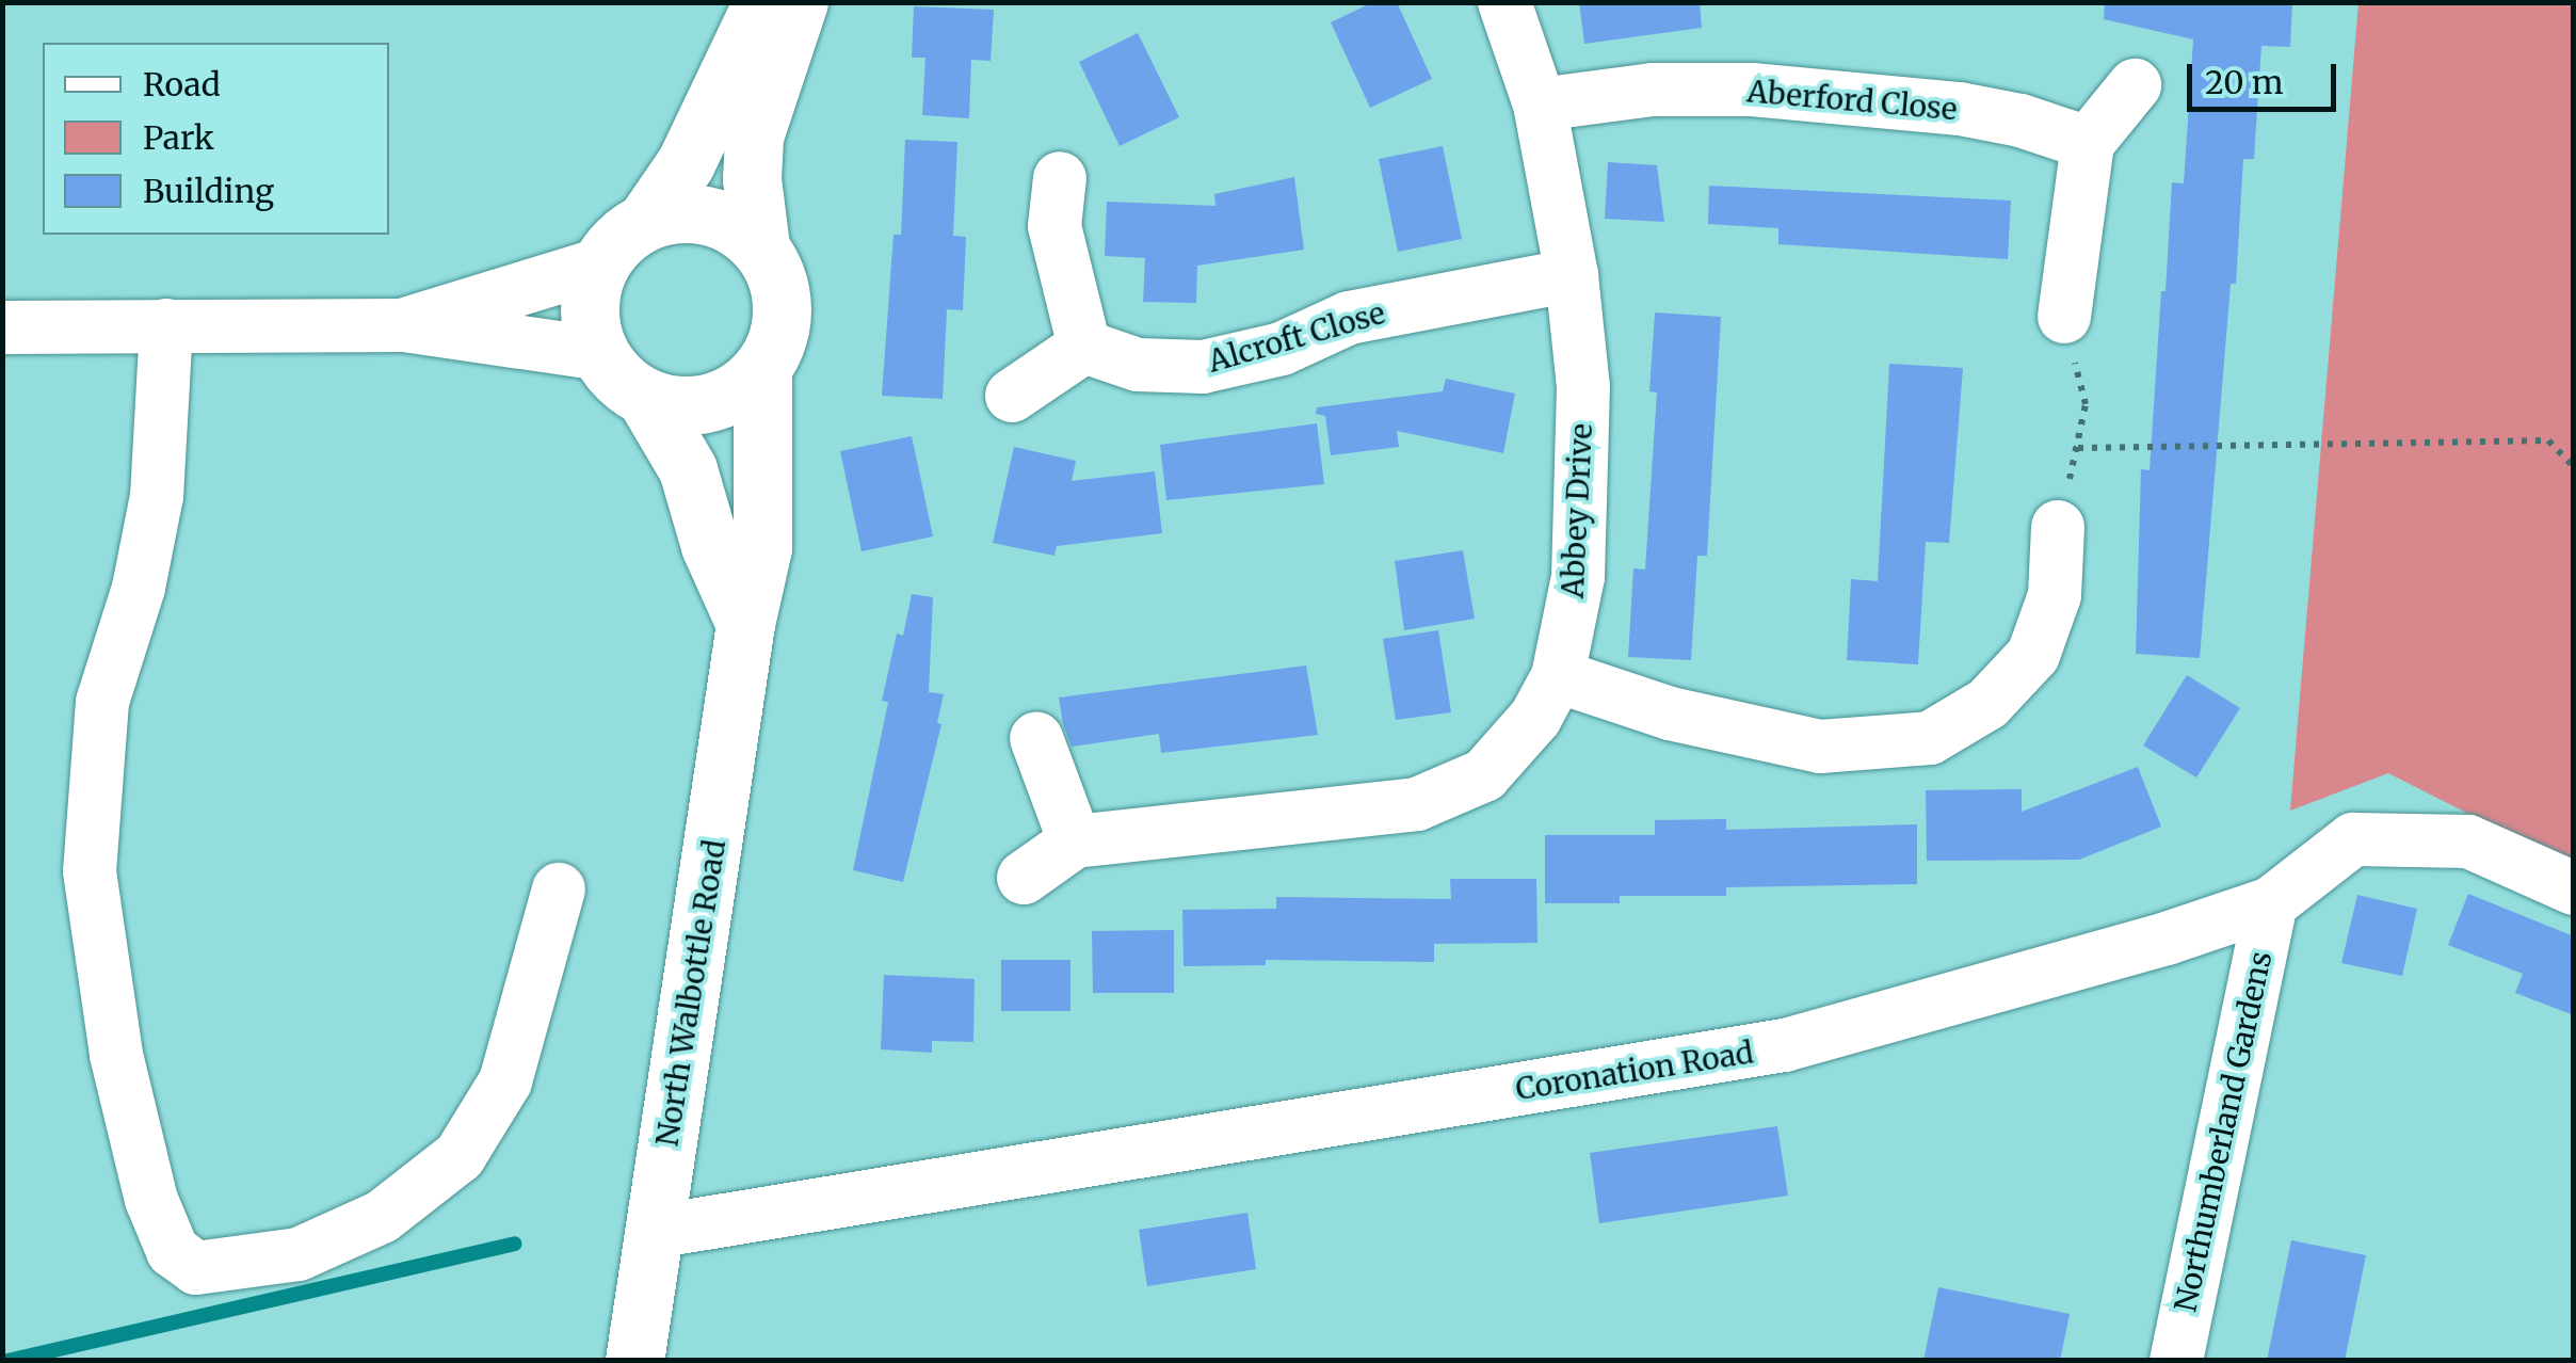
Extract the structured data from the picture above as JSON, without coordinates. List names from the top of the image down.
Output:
{
  "streets": {
    "street": [
      "Aberford Close",
      "Alcroft Close",
      "Abbey Drive",
      "North Walbottle Road",
      "Coronation Road",
      "Northumberland Gardens"
    ]
  },
  "crossings": [
    ["Aberford Close", "Abbey Drive"],
    ["Alcroft Close", "Abbey Drive"],
    ["North Walbottle Road", "Coronation Road"],
    ["Coronation Road", "Northumberland Gardens"]
  ],
  "legend": ["Road", "Park", "Building"],
  "scale_bar": "20 m"
}
